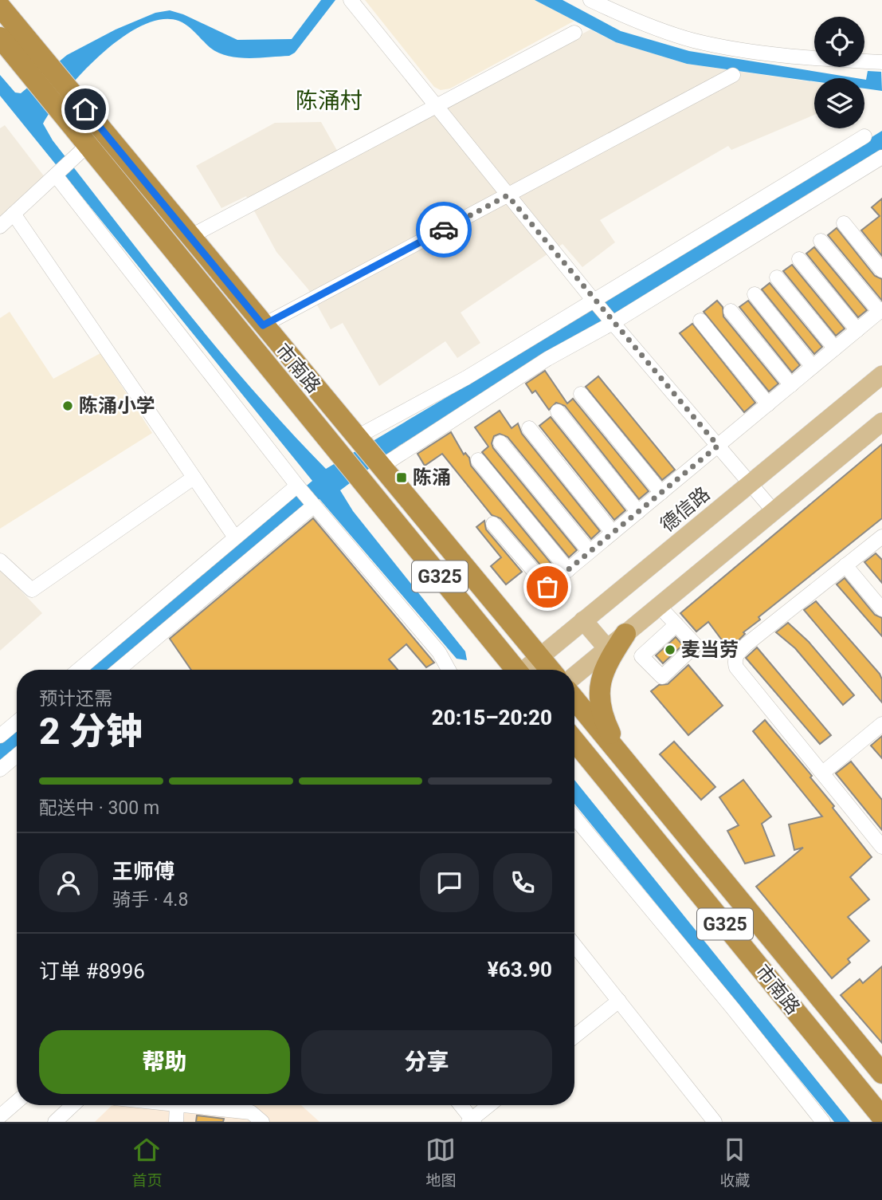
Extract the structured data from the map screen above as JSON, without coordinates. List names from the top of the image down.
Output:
{
  "streets": {
    "highway": ["市南路", "G325"],
    "main road": ["德信路"]
  },
  "crossings": [
    ["市南路", "德信路"]
  ],
  "districts": ["陈涌村"],
  "places": {
    "other": ["陈涌小学", "麦当劳"],
    "transit": ["陈涌"]
  },
  "page": {
    "heading": ["2 分钟", "预计还需", "20:15–20:20"],
    "panel": [
      "王师傅",
      "骑手 · 4.8",
      "订单 #8996",
      "¥63.90"
    ],
    "bar": "配送中 · 300 m",
    "buttons": ["帮助", "分享"],
    "tabs": ["首页", "地图", "收藏"]
  }
}
